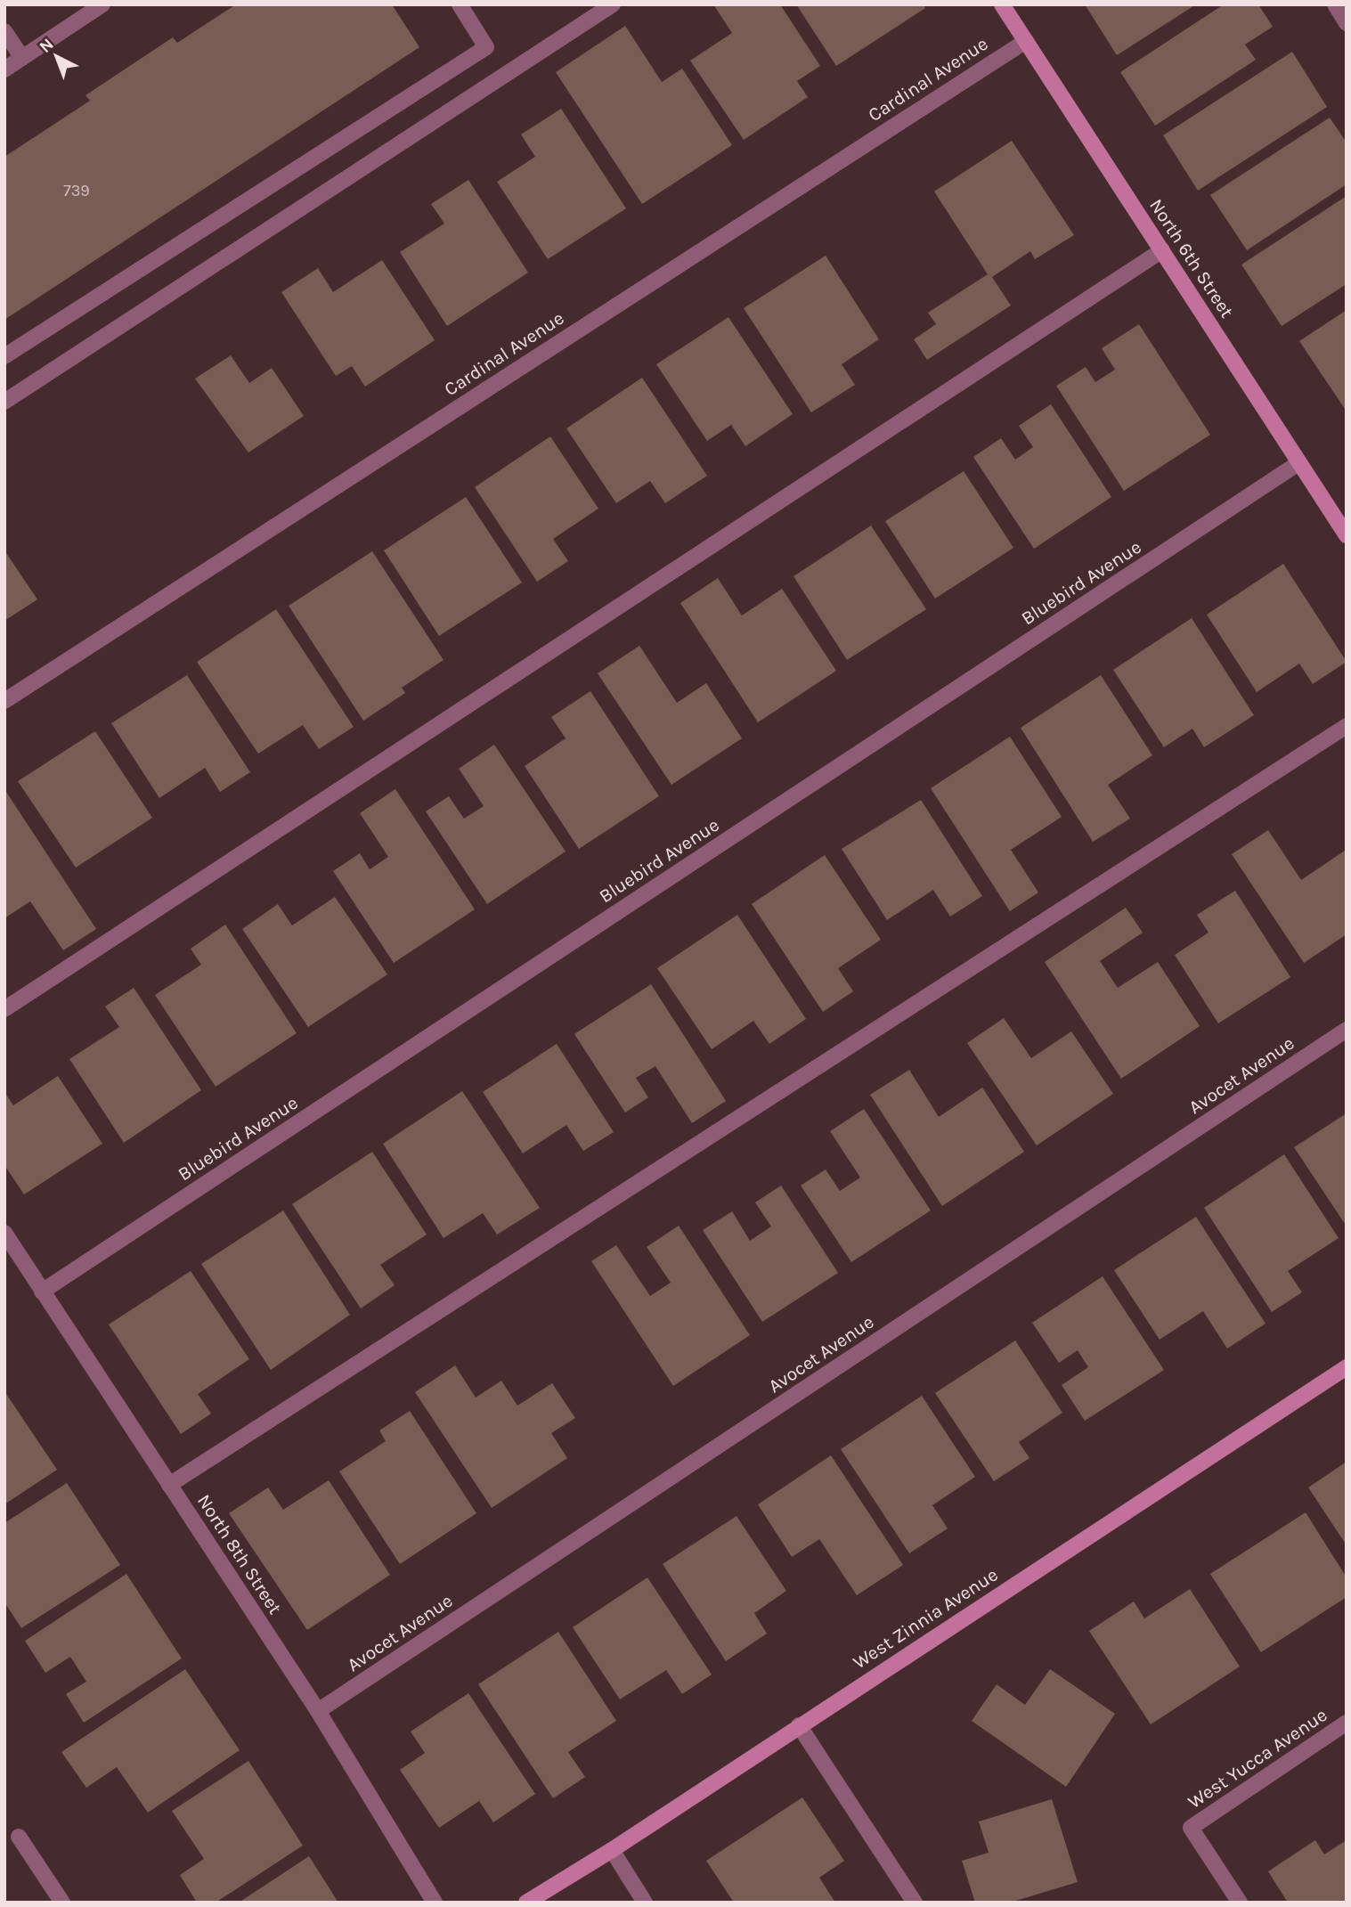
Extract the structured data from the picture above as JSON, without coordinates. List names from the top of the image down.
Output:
{
  "streets": {
    "street": [
      "Cardinal Avenue",
      "North 6th Street",
      "Bluebird Avenue",
      "Avocet Avenue",
      "North 8th Street",
      "West Zinnia Avenue",
      "West Yucca Avenue"
    ]
  },
  "crossings": [
    ["Cardinal Avenue", "North 6th Street"],
    ["North 6th Street", "Bluebird Avenue"],
    ["Bluebird Avenue", "North 8th Street"],
    ["Avocet Avenue", "North 8th Street"]
  ],
  "house_numbers": ["739"],
  "north": "top left"
}
